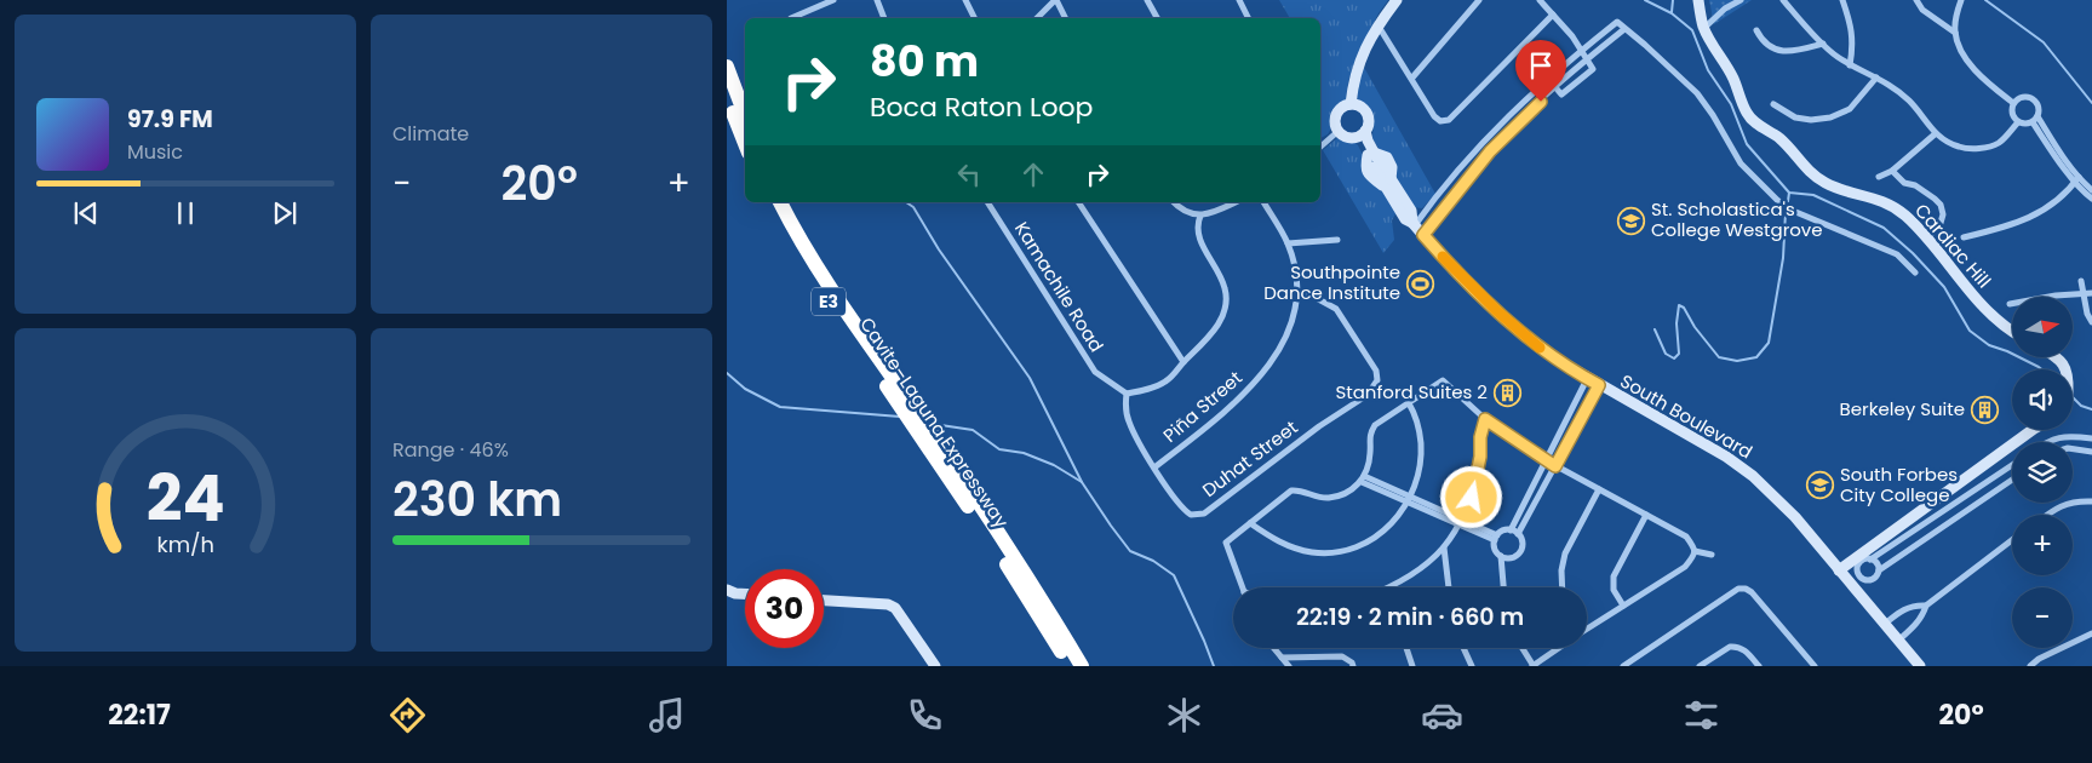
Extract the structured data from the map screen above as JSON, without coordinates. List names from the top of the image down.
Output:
{
  "streets": {
    "highway": ["E3", "Cavite–Laguna Expressway"],
    "street": [
      "Cardiac Hill",
      "Kamachile Road",
      "Piña Street",
      "South Boulevard",
      "Duhat Street"
    ]
  },
  "crossings": [
    ["Kamachile Road", "Duhat Street"],
    ["E3", "Cavite–Laguna Expressway"],
    ["Piña Street", "Duhat Street"]
  ],
  "places": {
    "school or university": ["St. Scholastica's College Westgrove", "South Forbes City College"],
    "sports": ["Southpointe Dance Institute"],
    "building": ["Stanford Suites 2", "Berkeley Suite"]
  },
  "north": "right",
  "page": {
    "tile": [
      "Climate",
      ["Range · 46%", "230 km"]
    ],
    "turn": ["80 m", "Boca Raton Loop"],
    "song": ["97.9 FM", "Music"],
    "heat": ["−", "20°", "+"],
    "map_buttons": ["+", "−"],
    "limit": "30",
    "trip": "22:19 · 2 min · 660 m",
    "tabs": ["22:17", "20°"],
    "gauge": ["24", "km/h"]
  }
}
